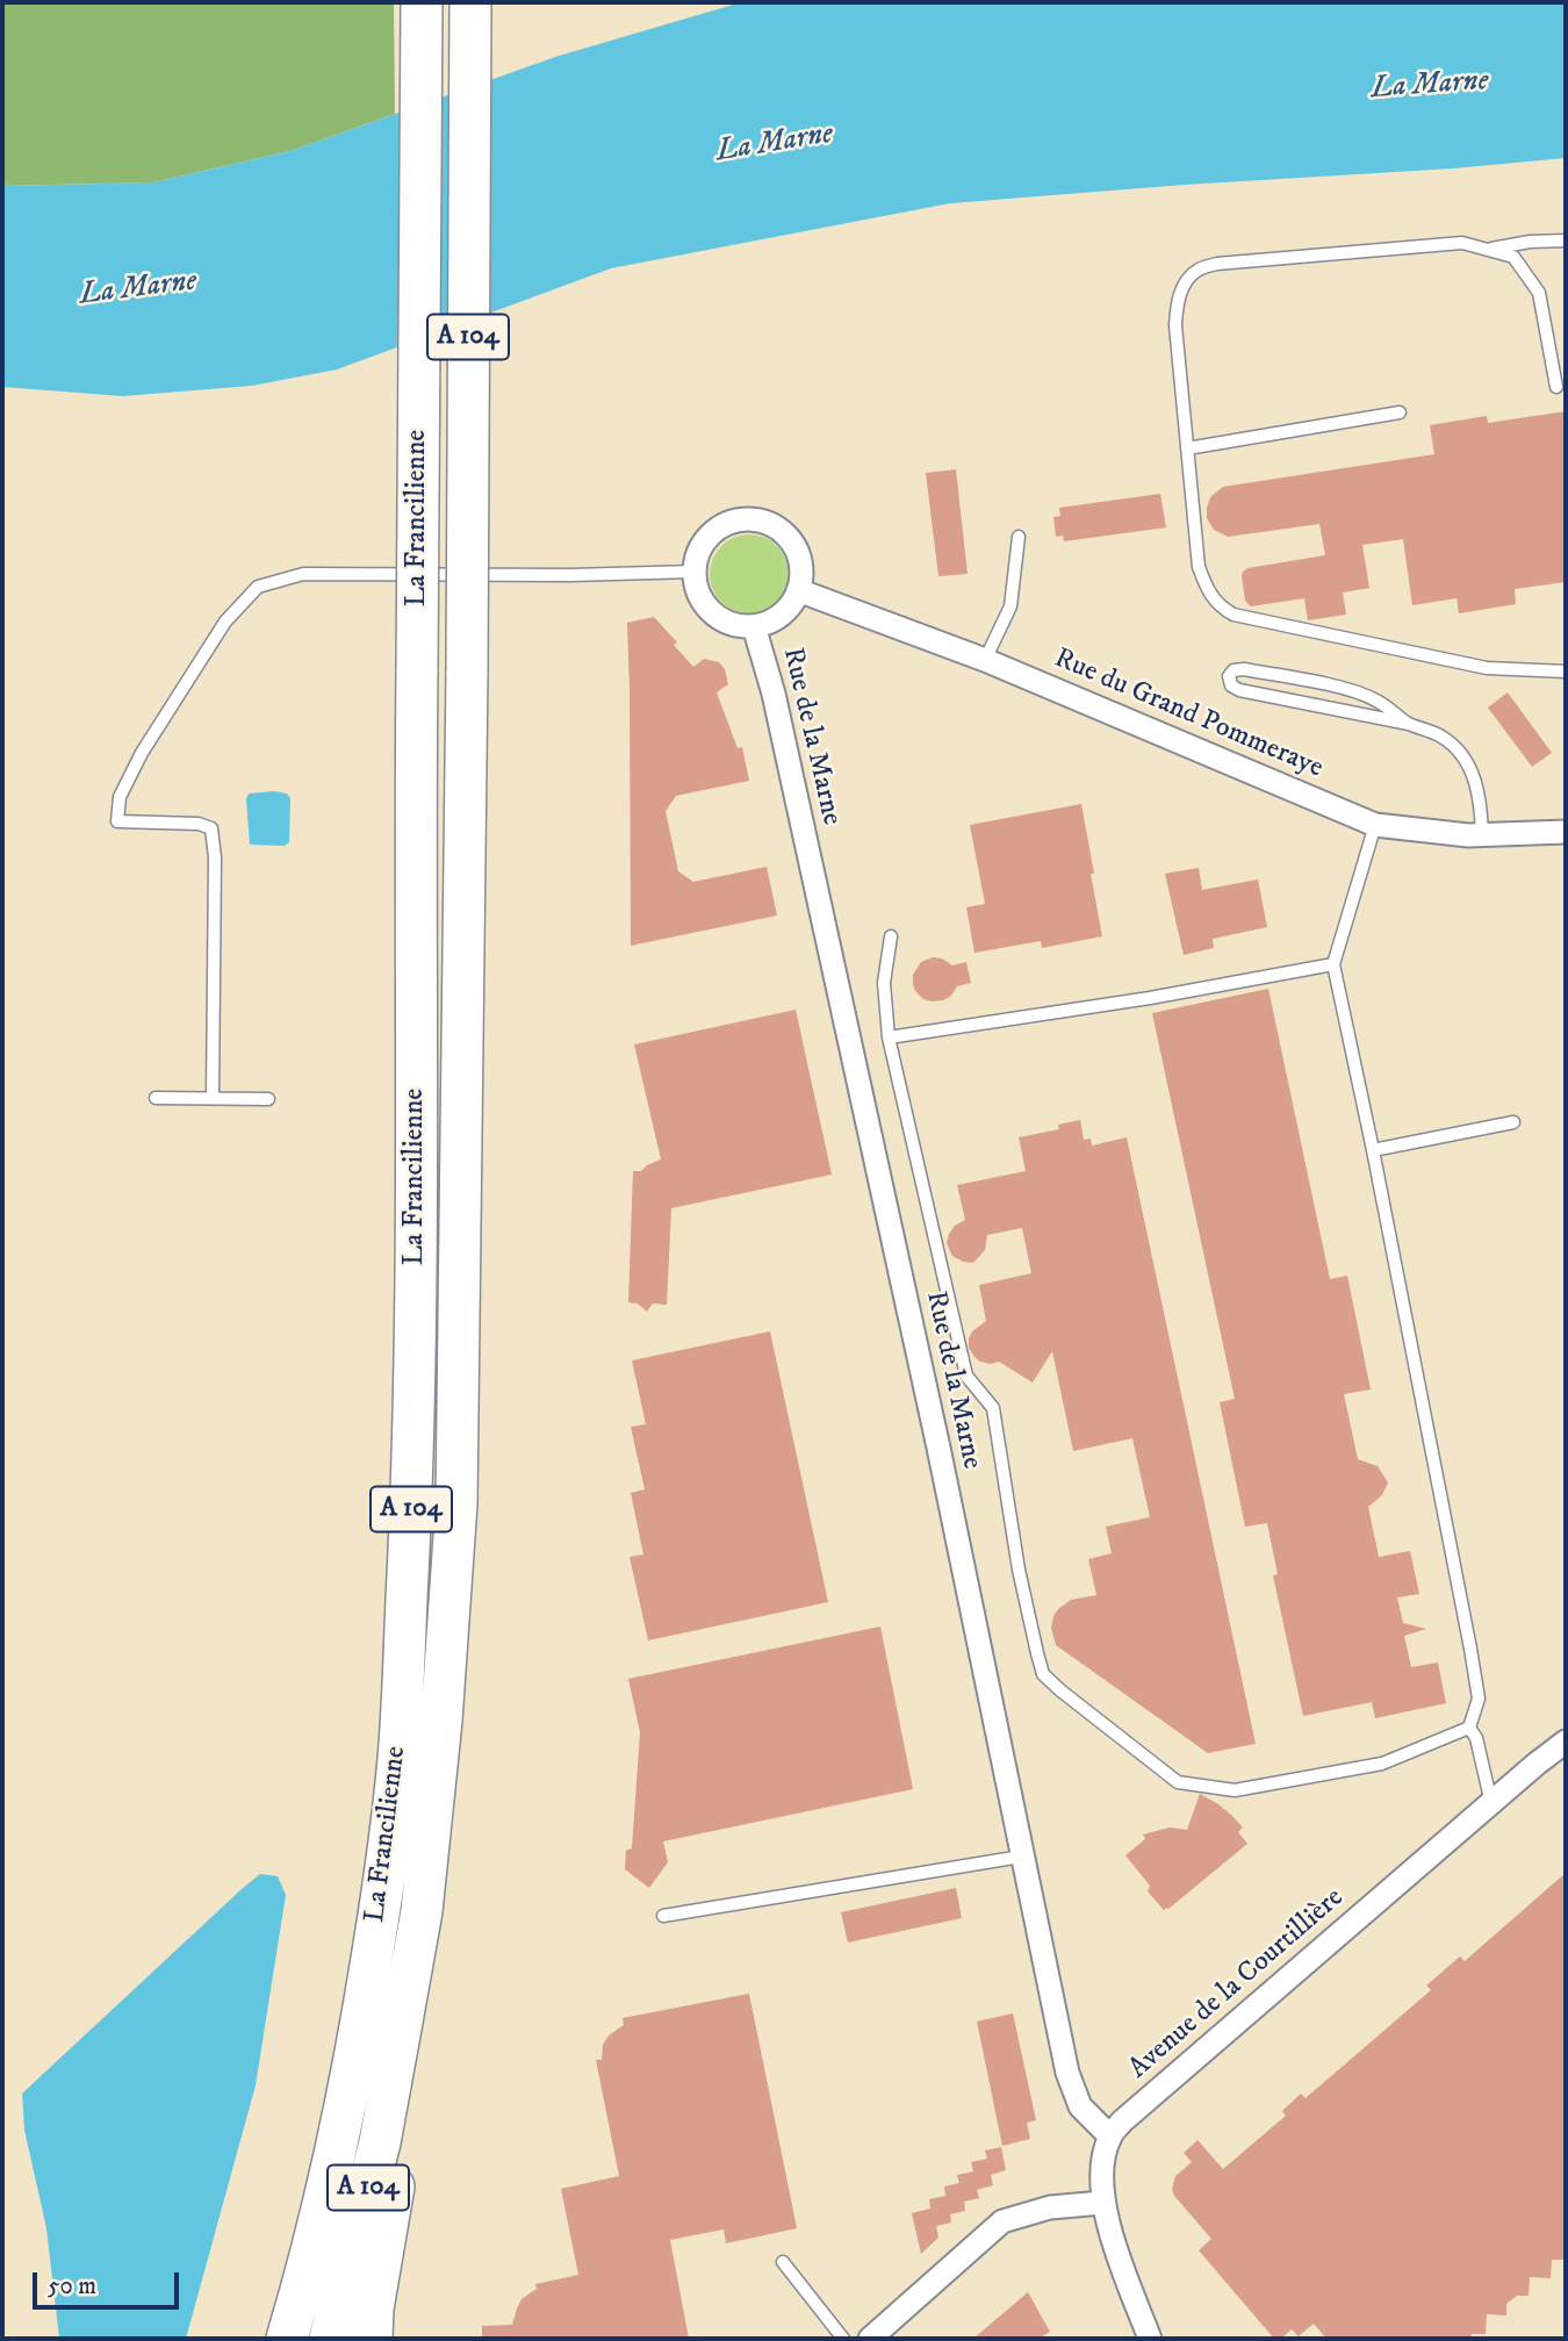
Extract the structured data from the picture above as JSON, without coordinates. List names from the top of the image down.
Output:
{
  "streets": {
    "highway": ["A 104", "La Francilienne"],
    "street": ["Rue du Grand Pommeraye", "Rue de la Marne", "Avenue de la Courtillière"]
  },
  "crossings": [
    ["Rue du Grand Pommeraye", "Rue de la Marne"],
    ["Rue de la Marne", "Avenue de la Courtillière"]
  ],
  "water": ["La Marne"],
  "scale_bar": "50 m"
}
